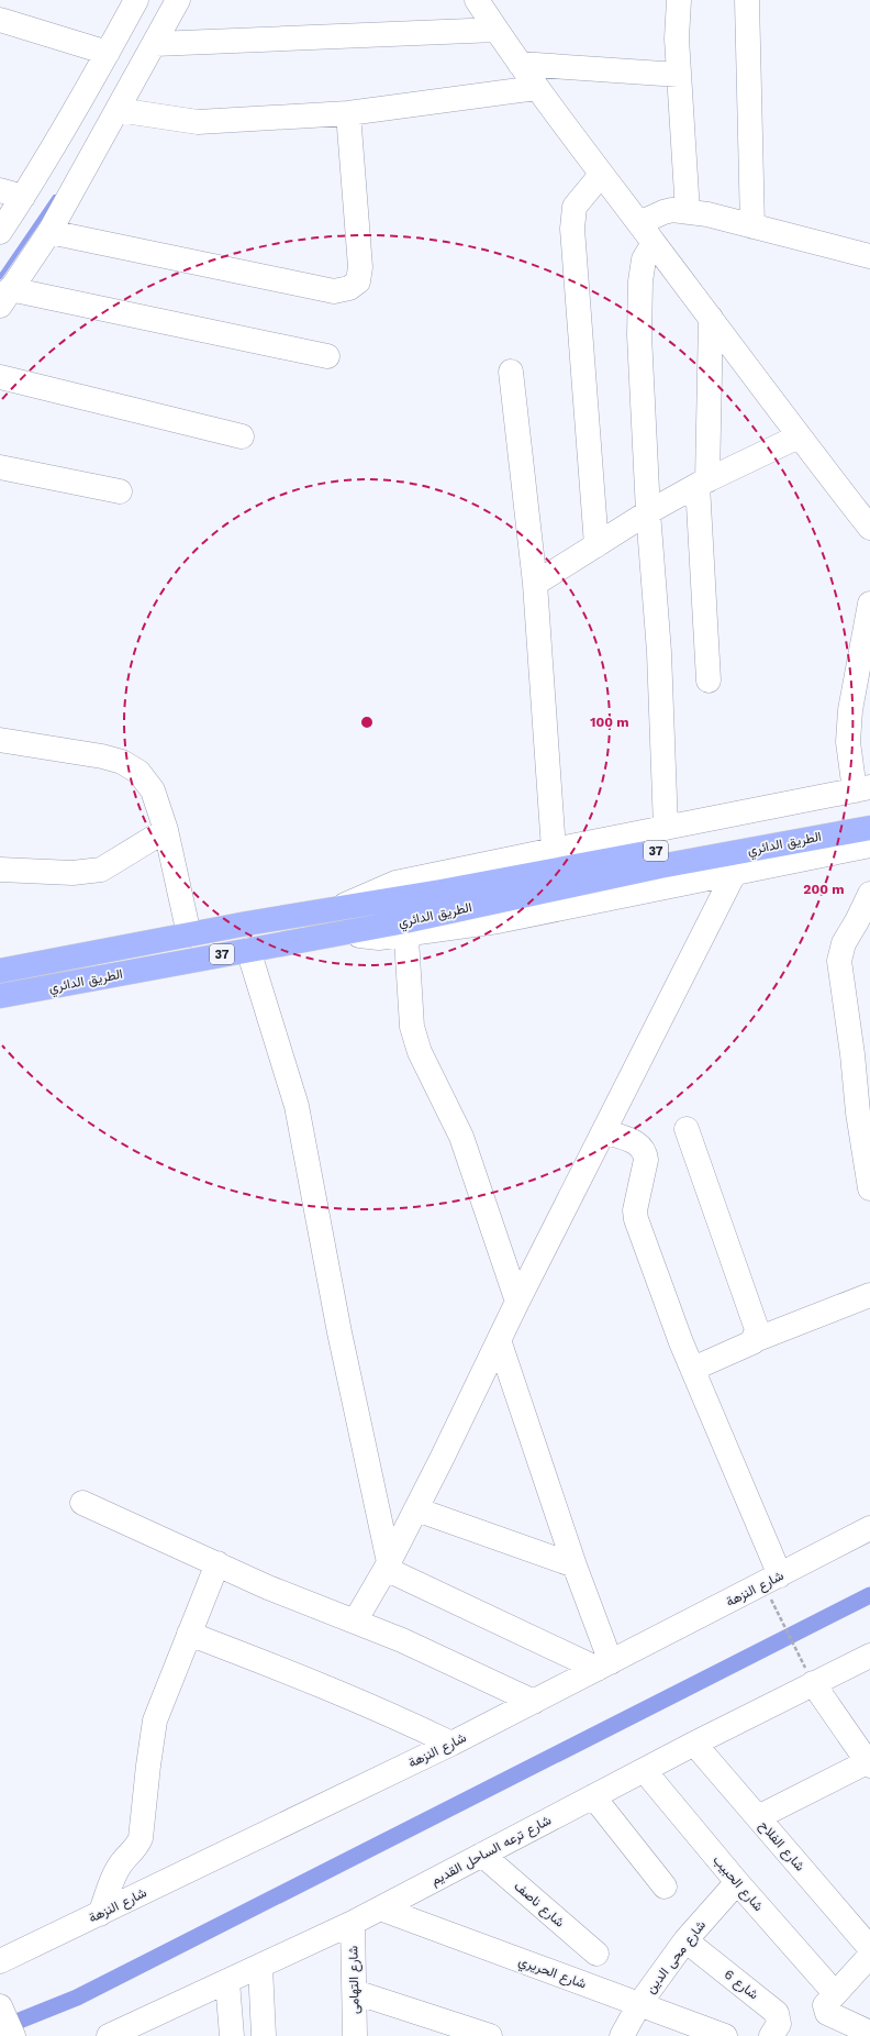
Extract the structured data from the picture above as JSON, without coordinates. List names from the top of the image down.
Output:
{
  "streets": {
    "highway": ["الطريق الدائري", "37"],
    "street": [
      "شارع النزهة",
      "شارع الفلاح",
      "شارع ترعه الساحل القديم",
      "شارع الحبيب",
      "شارع ناصف",
      "شارع محى الدين",
      "شارع الحريري",
      "شارع التهامى",
      "شارع 6"
    ]
  },
  "crossings": [
    ["شارع الفلاح", "شارع ترعه الساحل القديم"],
    ["شارع ترعه الساحل القديم", "شارع الحبيب"],
    ["شارع ترعه الساحل القديم", "شارع ناصف"],
    ["شارع ترعه الساحل القديم", "شارع الحريري"],
    ["شارع ترعه الساحل القديم", "شارع التهامى"],
    ["شارع الحبيب", "شارع محى الدين"],
    ["شارع محى الدين", "شارع الحريري"],
    ["شارع محى الدين", "شارع 6"]
  ],
  "rings": ["100 m", "200 m"]
}
